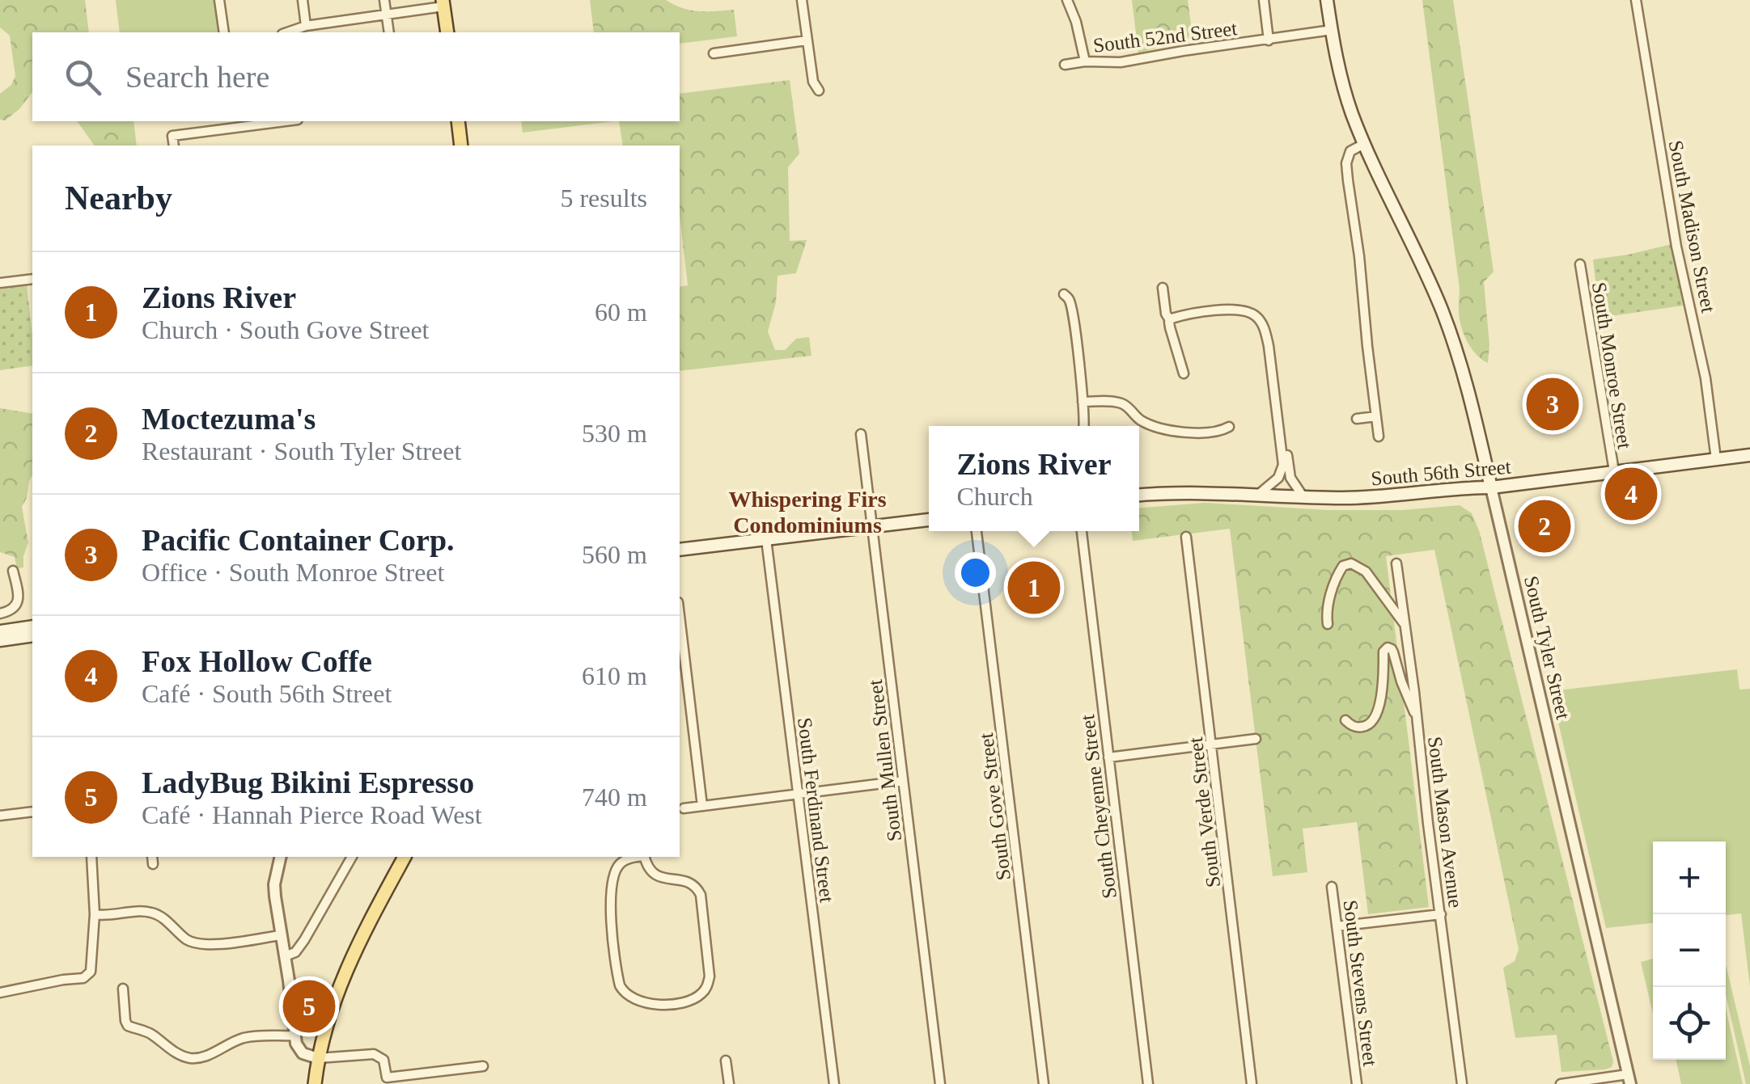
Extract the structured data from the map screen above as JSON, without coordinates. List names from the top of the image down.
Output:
{
  "streets": {
    "main road": ["South 56th Street", "South Tyler Street"],
    "street": [
      "South 52nd Street",
      "South Madison Street",
      "South Monroe Street",
      "South Mullen Street",
      "South Gove Street",
      "South Cheyenne Street",
      "South Ferdinand Street",
      "South Verde Street",
      "South Mason Avenue",
      "South Stevens Street"
    ]
  },
  "crossings": [
    ["South 52nd Street", "South Tyler Street"],
    ["South Madison Street", "South 56th Street"],
    ["South Monroe Street", "South 56th Street"],
    ["South 56th Street", "South Tyler Street"]
  ],
  "districts": ["Whispering Firs Condominiums"],
  "page": {
    "search": "Search here",
    "heading": ["Nearby", "5 results"],
    "list": [
      {
        "mark": "1",
        "name": "Zions River",
        "note": "Church · South Gove Street",
        "value": "60 m"
      },
      {
        "mark": "2",
        "name": "Moctezuma's",
        "note": "Restaurant · South Tyler Street",
        "value": "530 m"
      },
      {
        "mark": "3",
        "name": "Pacific Container Corp.",
        "note": "Office · South Monroe Street",
        "value": "560 m"
      },
      {
        "mark": "4",
        "name": "Fox Hollow Coffe",
        "note": "Café · South 56th Street",
        "value": "610 m"
      },
      {
        "mark": "5",
        "name": "LadyBug Bikini Espresso",
        "note": "Café · Hannah Pierce Road West",
        "value": "740 m"
      }
    ],
    "pins": [
      "3",
      "4",
      "2",
      "1",
      "5"
    ],
    "popup": ["Zions River", "Church"],
    "map_buttons": ["+", "−"]
  }
}
